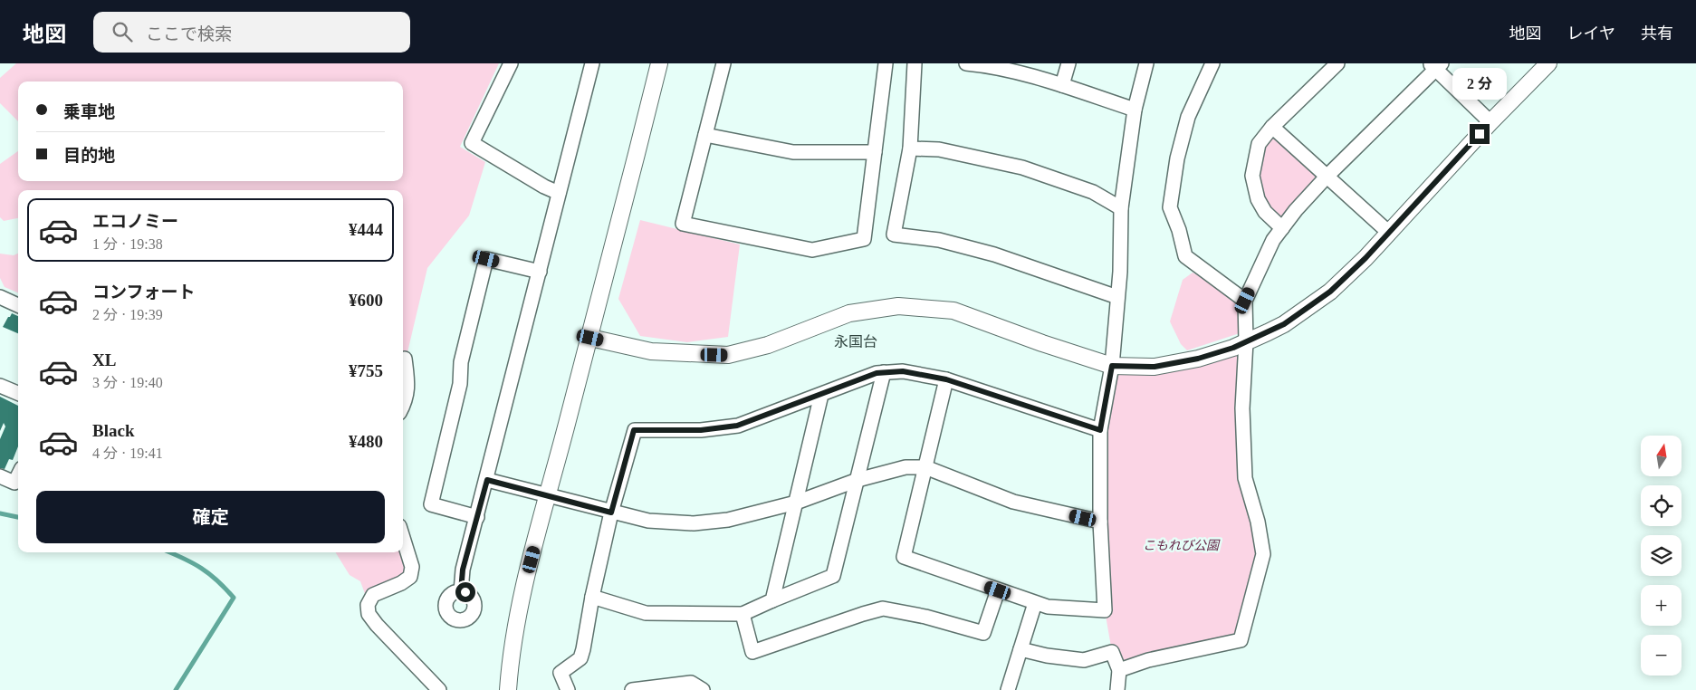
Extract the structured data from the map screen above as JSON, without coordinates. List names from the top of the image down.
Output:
{
  "districts": ["永国台"],
  "parks": ["こもれび公園"],
  "north": "top",
  "page": {
    "header": "地図",
    "search": "ここで検索",
    "nav": ["地図", "レイヤ", "共有"],
    "bubble": "2 分",
    "banner": ["乗車地", "目的地"],
    "list": [
      {
        "name": "エコノミー",
        "note": "1 分 · 19:38",
        "value": "¥444"
      },
      {
        "name": "コンフォート",
        "note": "2 分 · 19:39",
        "value": "¥600"
      },
      {
        "name": "XL",
        "note": "3 分 · 19:40",
        "value": "¥755"
      },
      {
        "name": "Black",
        "note": "4 分 · 19:41",
        "value": "¥480"
      }
    ],
    "map_buttons": ["+", "−"],
    "buttons": "確定"
  }
}
